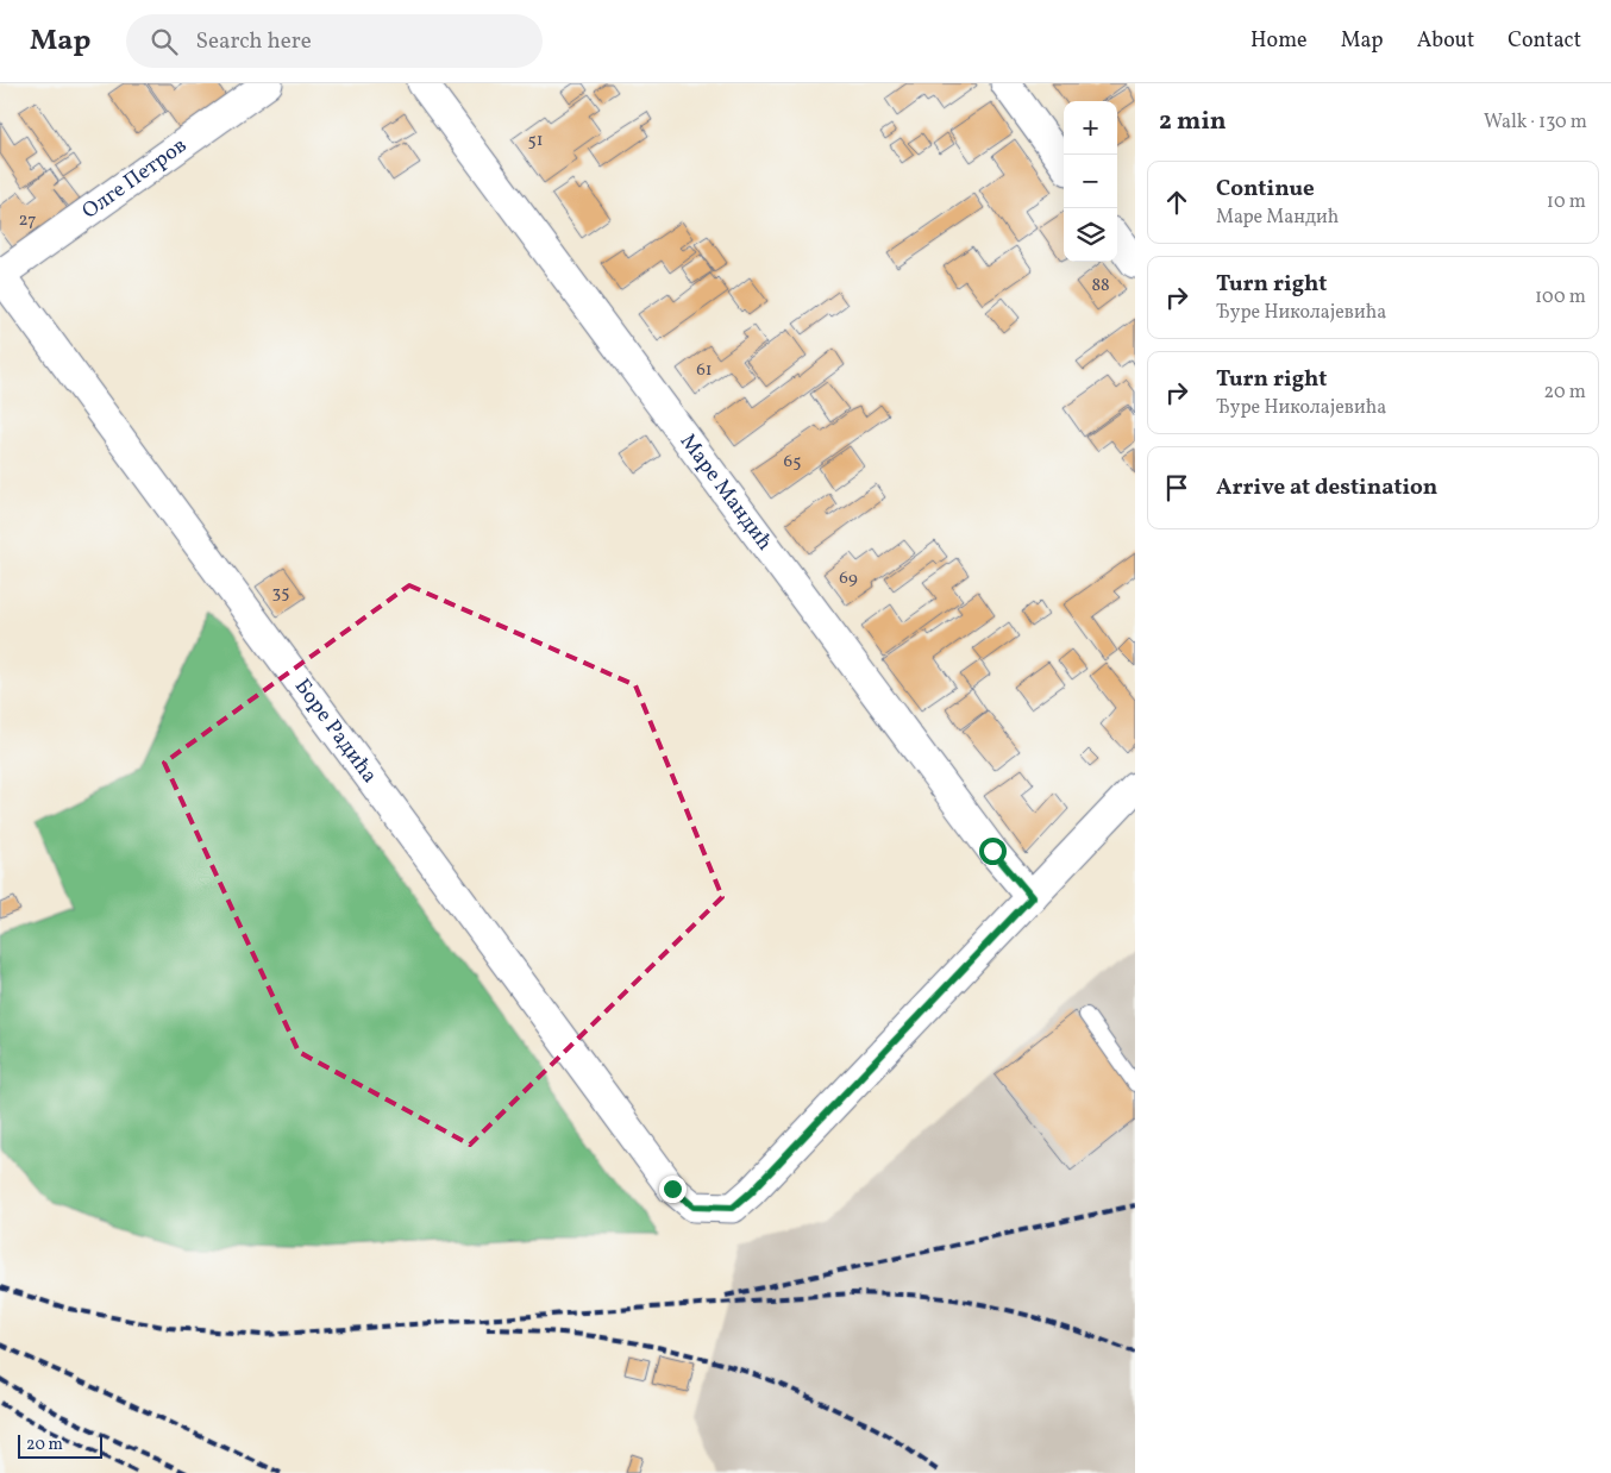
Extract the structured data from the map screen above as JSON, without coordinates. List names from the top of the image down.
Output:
{
  "streets": {
    "street": ["Олге Петров", "Маре Мандић", "Боре Радића"]
  },
  "crossings": [
    ["Олге Петров", "Боре Радића"],
    ["Маре Мандић", "Боре Радића"]
  ],
  "house_numbers": [
    "51",
    "27",
    "88",
    "61",
    "65",
    "69",
    "35"
  ],
  "scale_bar": "20 m",
  "page": {
    "header": "Map",
    "search": "Search here",
    "nav": [
      "Home",
      "Map",
      "About",
      "Contact"
    ],
    "heading": ["2 min", "Walk · 130 m"],
    "map_buttons": ["+", "−"],
    "list": [
      ["Continue", "Маре Мандић", "10 m"],
      ["Turn right", "Ђуре Николајевића", "100 m"],
      ["Turn right", "Ђуре Николајевића", "20 m"],
      "Arrive at destination"
    ],
    "scale": "20 m"
  }
}
